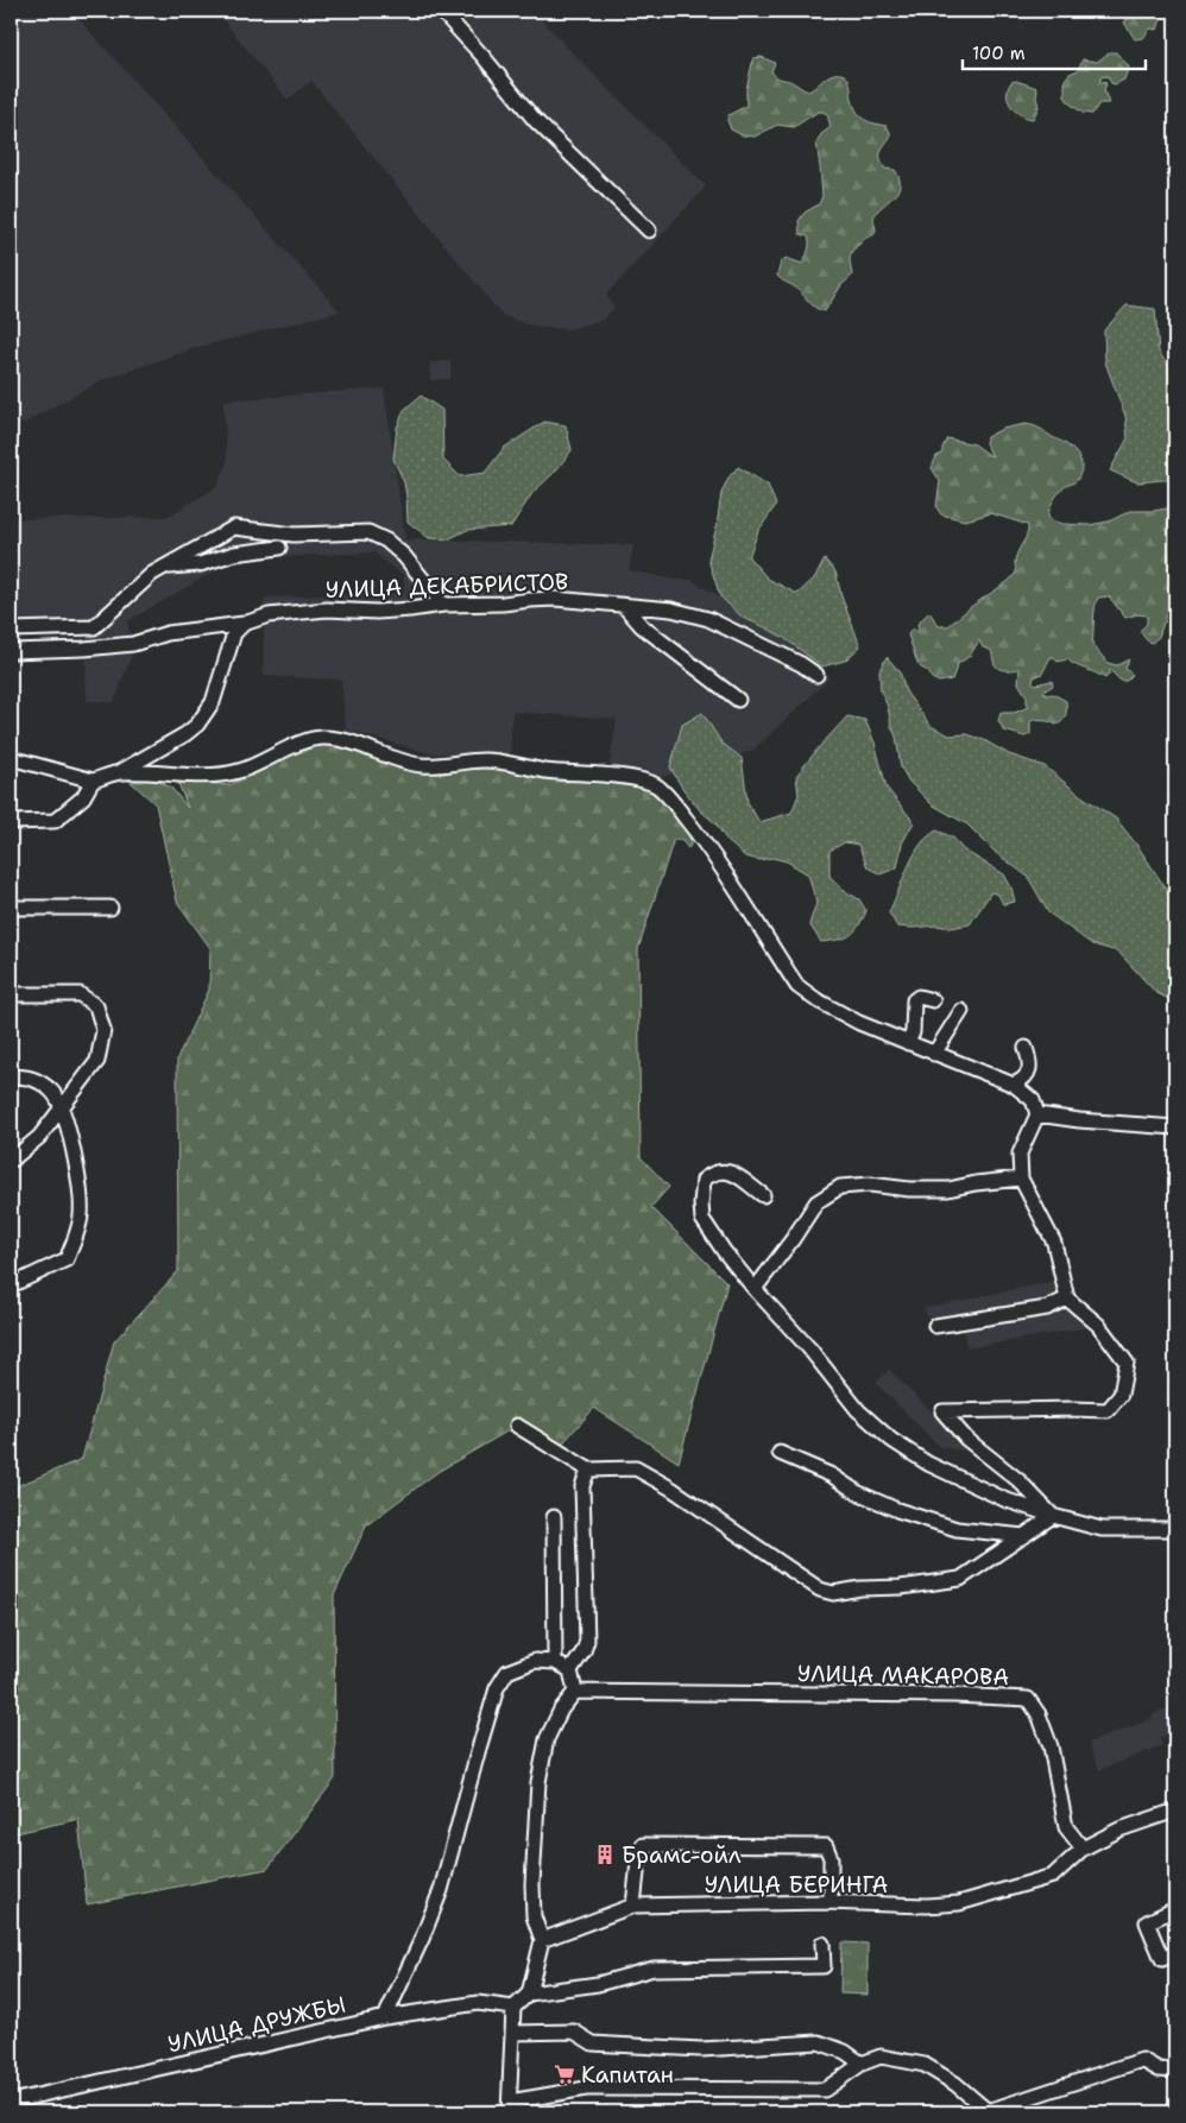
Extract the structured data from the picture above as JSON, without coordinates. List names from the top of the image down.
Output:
{
  "streets": {
    "street": [
      "УЛИЦА ДЕКАБРИСТОВ",
      "УЛИЦА МАКАРОВА",
      "УЛИЦА БЕРИНГА",
      "УЛИЦА ДРУЖБЫ"
    ]
  },
  "crossings": [
    ["УЛИЦА МАКАРОВА", "УЛИЦА БЕРИНГА"]
  ],
  "places": {
    "building": ["Брамс-ойл"],
    "supermarket": ["Капитан"]
  },
  "scale_bar": "100 m"
}
